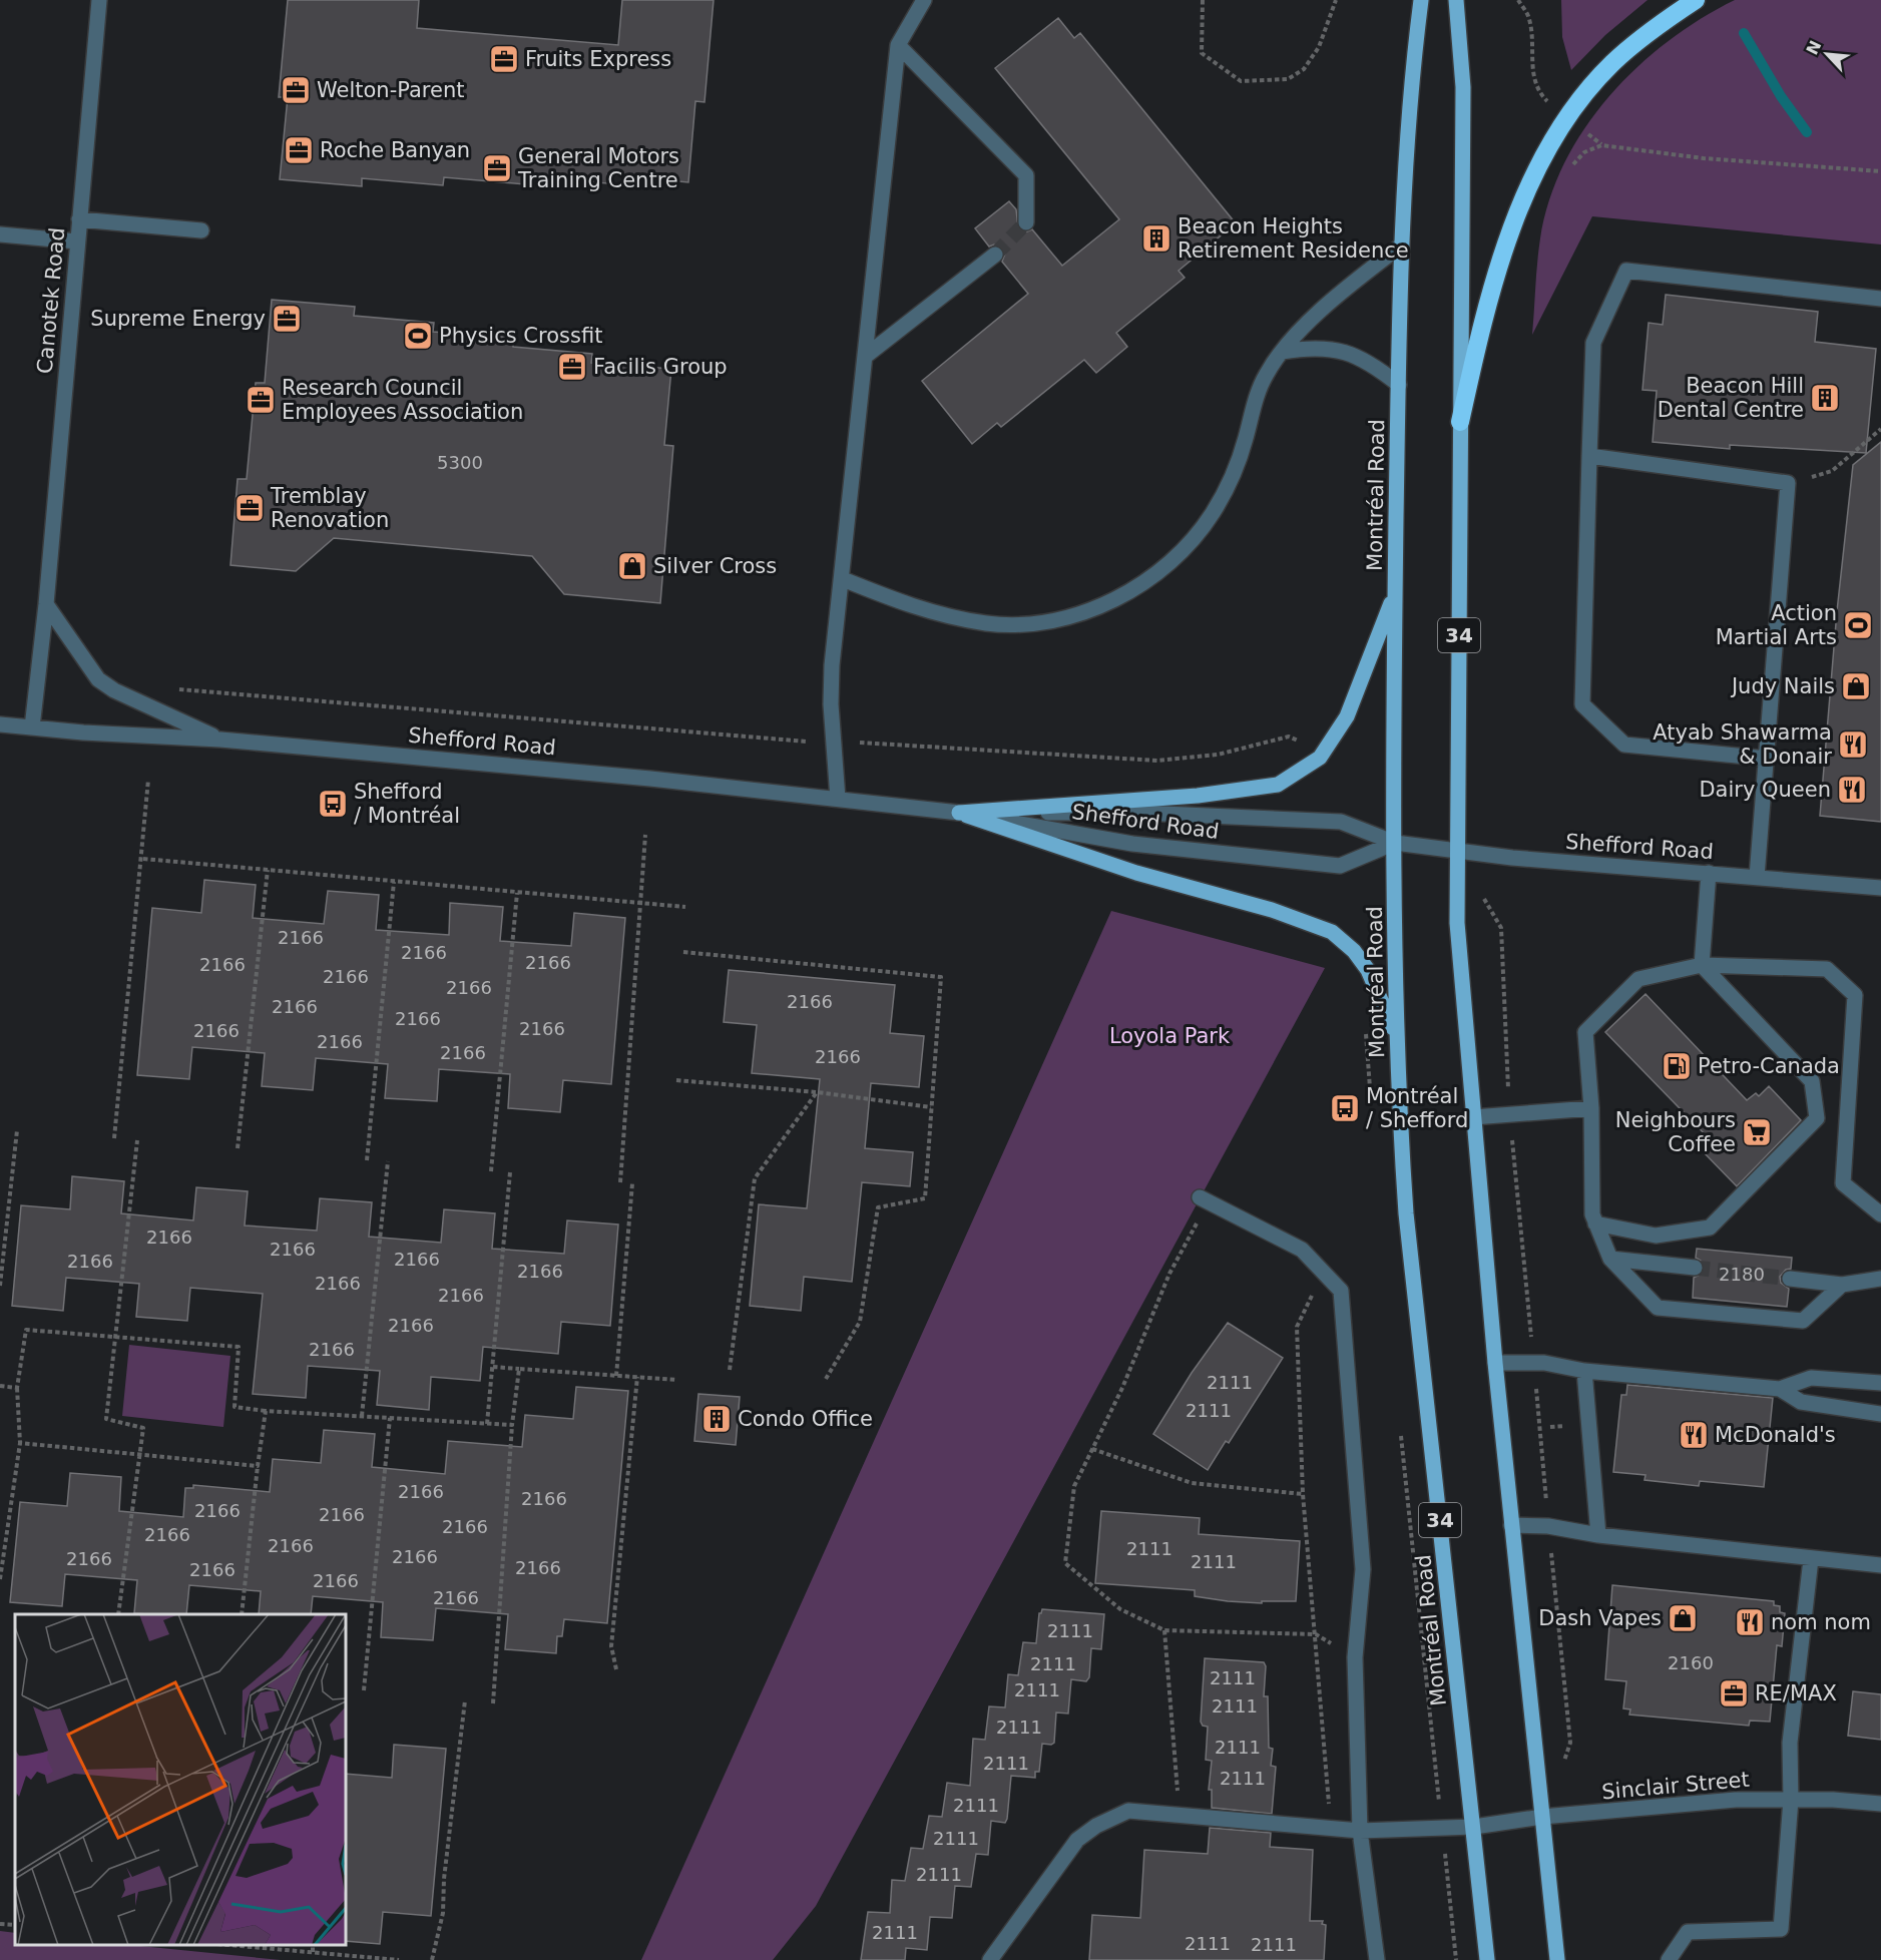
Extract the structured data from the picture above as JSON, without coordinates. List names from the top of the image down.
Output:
{
  "streets": {
    "main road": ["Montréal Road", "34"],
    "street": ["Canotek Road", "Shefford Road", "Sinclair Street"]
  },
  "crossings": [
    ["Canotek Road", "Shefford Road"],
    ["Montréal Road", "Shefford Road"],
    ["Montréal Road", "Sinclair Street"],
    ["34", "Shefford Road"],
    ["34", "Sinclair Street"]
  ],
  "parks": ["Loyola Park"],
  "places": {
    "office": [
      "Fruits Express",
      "Welton-Parent",
      "Roche Banyan",
      "General Motors Training Centre",
      "Supreme Energy",
      "Facilis Group",
      "Research Council Employees Association",
      "Tremblay Renovation",
      "RE/MAX"
    ],
    "building": ["Beacon Heights Retirement Residence", "Beacon Hill Dental Centre", "Condo Office"],
    "sports": ["Physics Crossfit", "Action Martial Arts"],
    "shop": ["Silver Cross", "Judy Nails", "Dash Vapes"],
    "restaurant": [
      "Atyab Shawarma & Donair",
      "Dairy Queen",
      "McDonald's",
      "nom nom"
    ],
    "bus stop": ["Shefford / Montréal", "Montréal / Shefford"],
    "fuel station": ["Petro-Canada"],
    "supermarket": ["Neighbours Coffee"]
  },
  "house_numbers": [
    "5300",
    "2166",
    "2166",
    "2166",
    "2166",
    "2166",
    "2166",
    "2166",
    "2166",
    "2166",
    "2166",
    "2166",
    "2166",
    "2166",
    "2166",
    "2166",
    "2166",
    "2166",
    "2166",
    "2166",
    "2180",
    "2166",
    "2166",
    "2166",
    "2166",
    "2111",
    "2111",
    "2166",
    "2166",
    "2166",
    "2166",
    "2166",
    "2166",
    "2166",
    "2111",
    "2166",
    "2166",
    "2111",
    "2166",
    "2166",
    "2166",
    "2166",
    "2111",
    "2160",
    "2111",
    "2111",
    "2111",
    "2111",
    "2111",
    "2111",
    "2111",
    "2111",
    "2111",
    "2111",
    "2111",
    "2111",
    "2111",
    "2111"
  ],
  "north": "top left"
}
